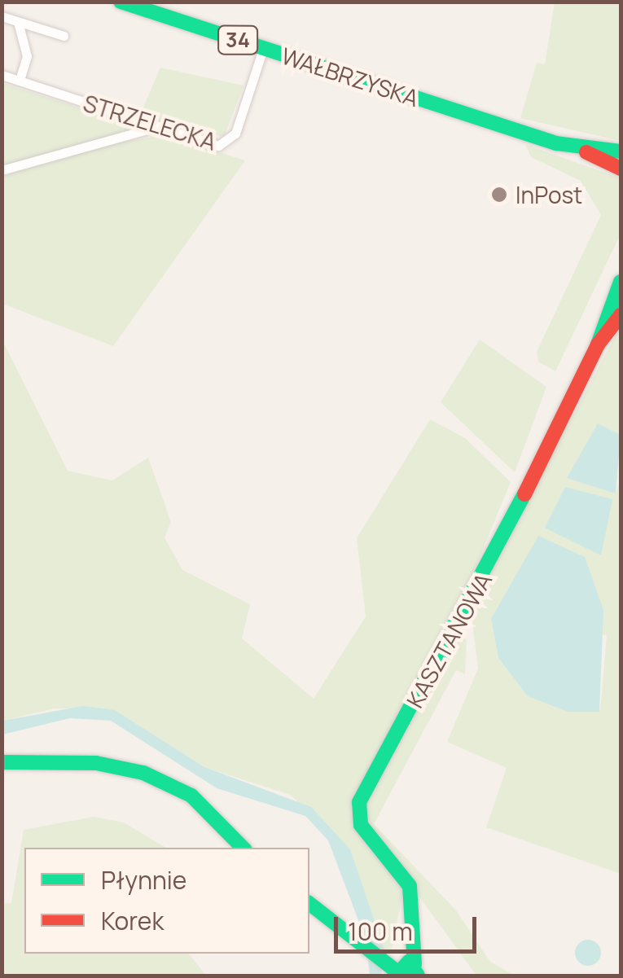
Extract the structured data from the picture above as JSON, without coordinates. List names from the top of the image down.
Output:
{
  "streets": {
    "street": [
      "34",
      "WAŁBRZYSKA",
      "STRZELECKA",
      "KASZTANOWA"
    ]
  },
  "crossings": [
    ["WAŁBRZYSKA", "STRZELECKA"]
  ],
  "places": ["InPost"],
  "legend": ["Płynnie", "Korek"],
  "scale_bar": "100 m"
}
